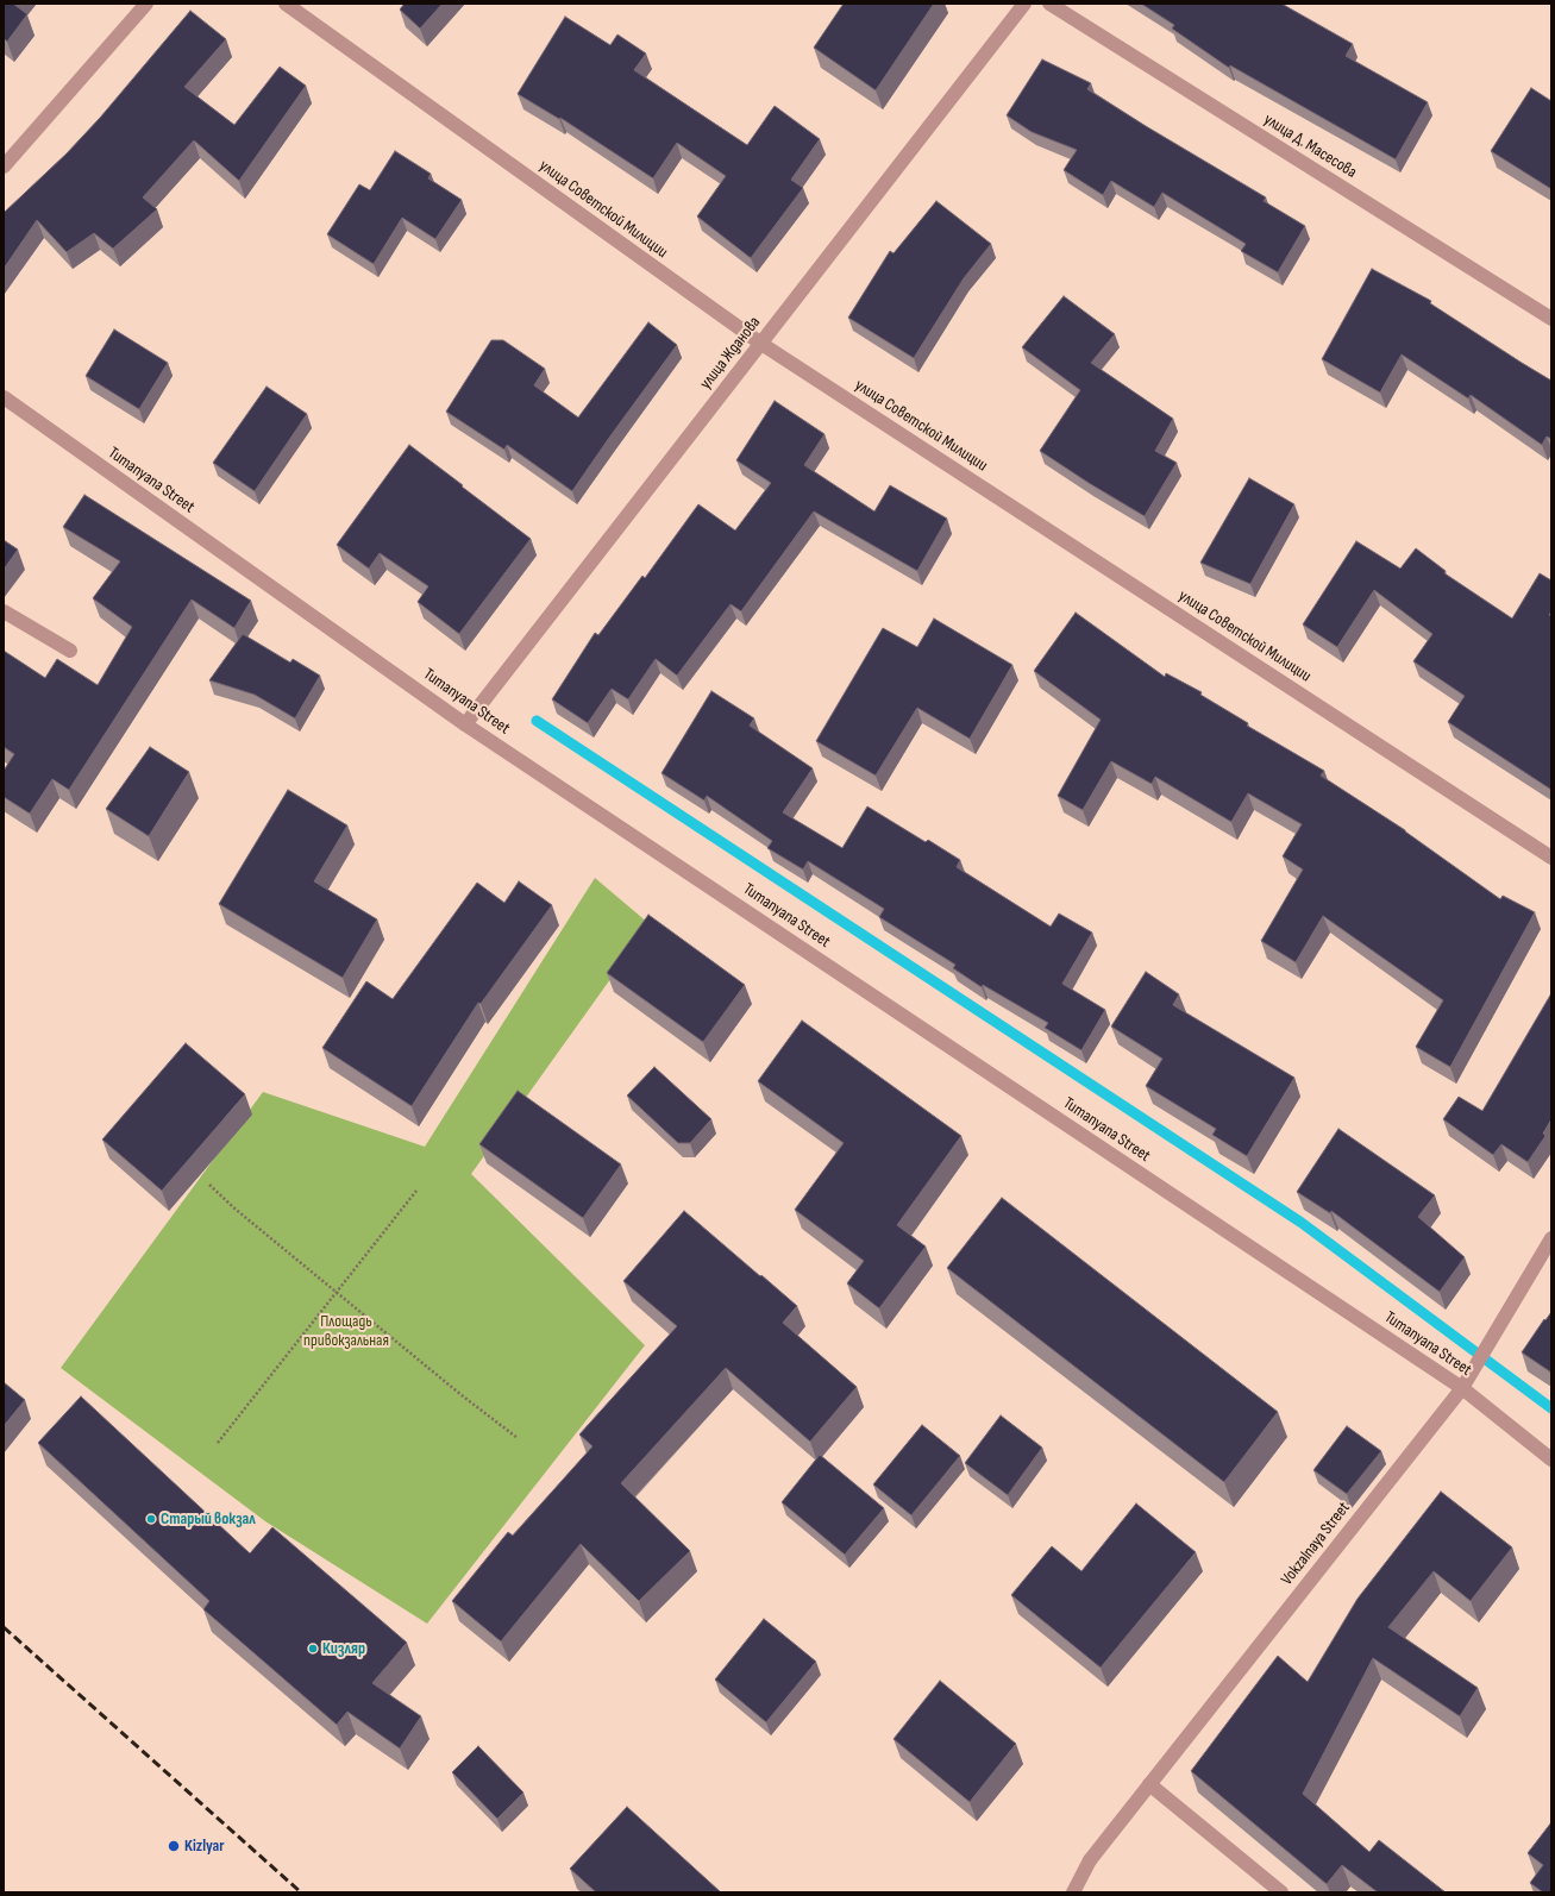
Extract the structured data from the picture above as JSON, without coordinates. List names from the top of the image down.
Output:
{
  "streets": {
    "street": [
      "улица Д. Масесова",
      "улица Советской Милиции",
      "улица Жданова",
      "Tumanyana Street",
      "Vokzalnaya Street"
    ]
  },
  "crossings": [
    ["улица Советской Милиции", "улица Жданова"],
    ["улица Жданова", "Tumanyana Street"],
    ["Tumanyana Street", "Vokzalnaya Street"]
  ],
  "parks": ["Площадь привокзальная"],
  "places": ["Старый вокзал", "Кизляр", "Kizlyar"]
}
